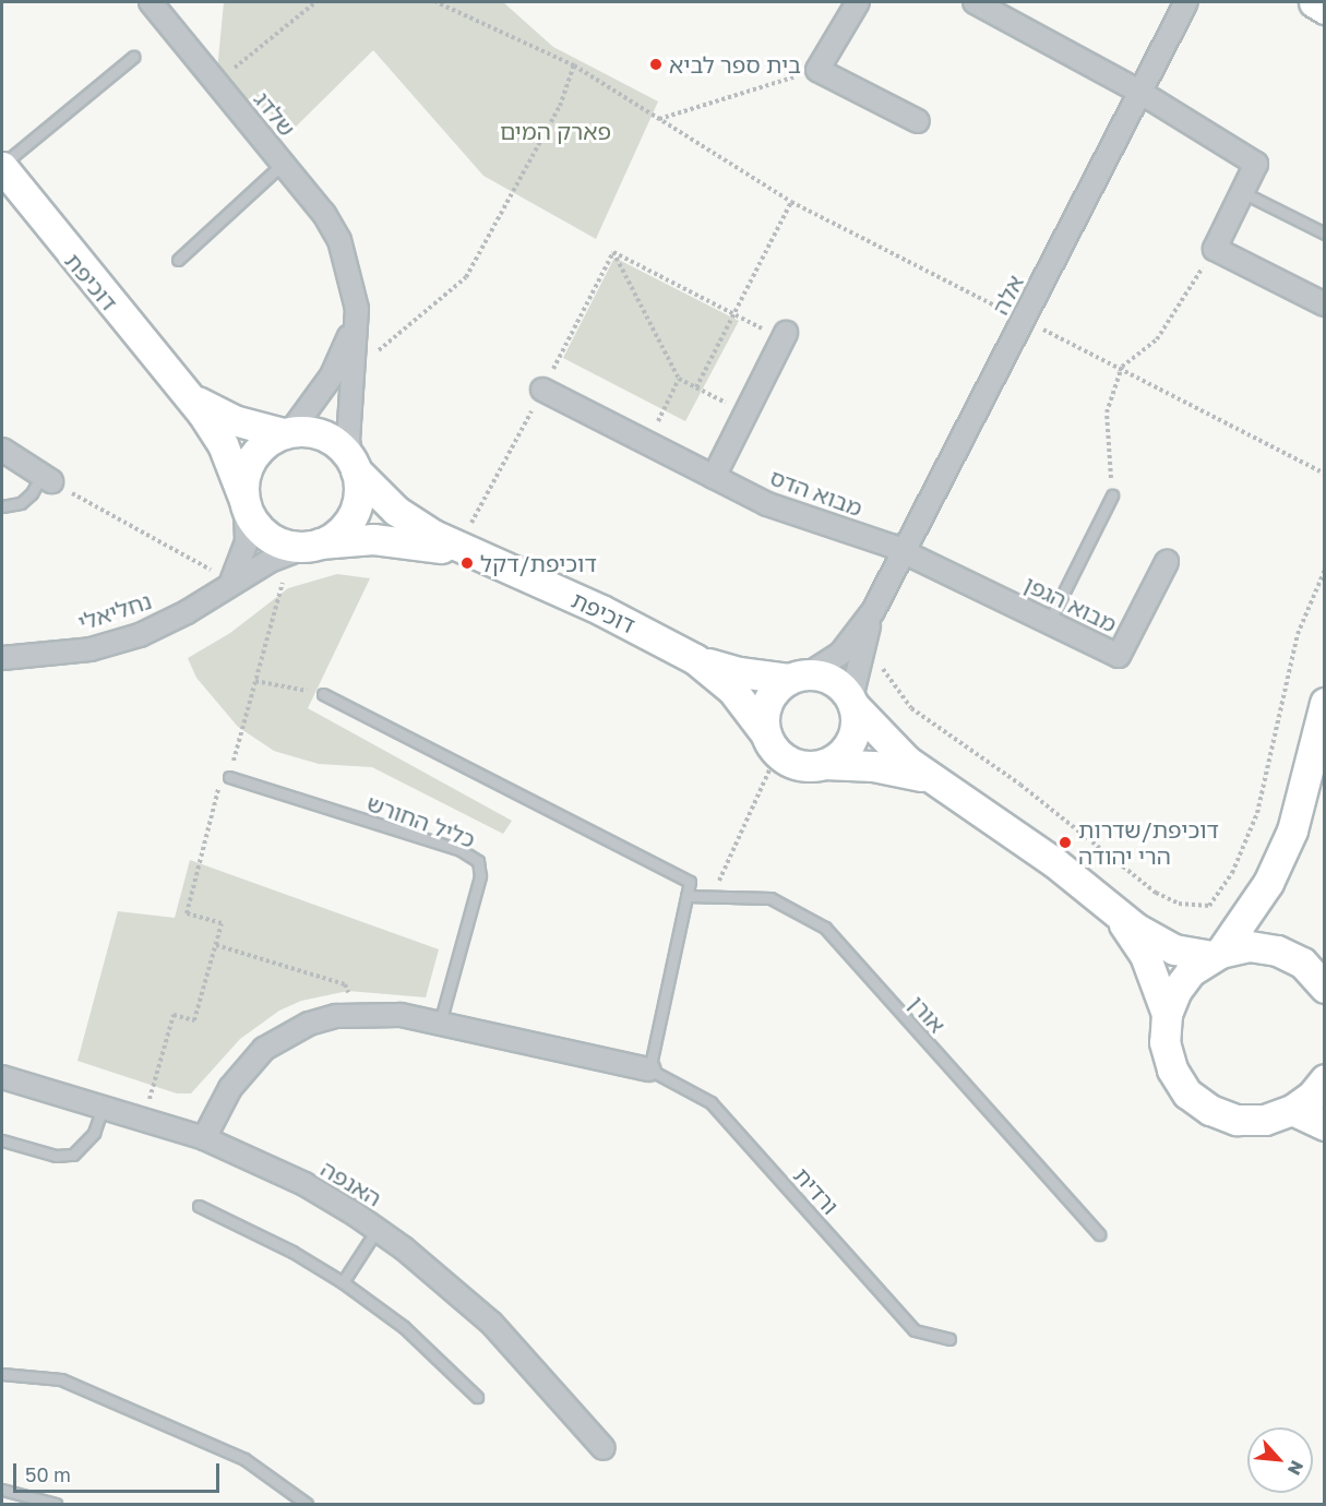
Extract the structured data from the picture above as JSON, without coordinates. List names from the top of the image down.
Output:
{
  "streets": {
    "street": [
      "שלדג",
      "דוכיפת",
      "אלה",
      "מבוא הדס",
      "מבוא הגפן",
      "נחליאלי",
      "האנפה"
    ],
    "lane": ["כליל החורש", "אורן", "ורדית"]
  },
  "crossings": [
    ["שלדג", "דוכיפת"],
    ["שלדג", "נחליאלי"],
    ["דוכיפת", "אלה"],
    ["דוכיפת", "נחליאלי"],
    ["אלה", "מבוא הדס"],
    ["אלה", "מבוא הגפן"],
    ["מבוא הדס", "מבוא הגפן"]
  ],
  "parks": ["פארק המים"],
  "places": ["בית ספר לביא", "דוכיפת/דקל", "דוכיפת/שדרות הרי יהודה"],
  "scale_bar": "50 m",
  "north": "bottom right"
}
